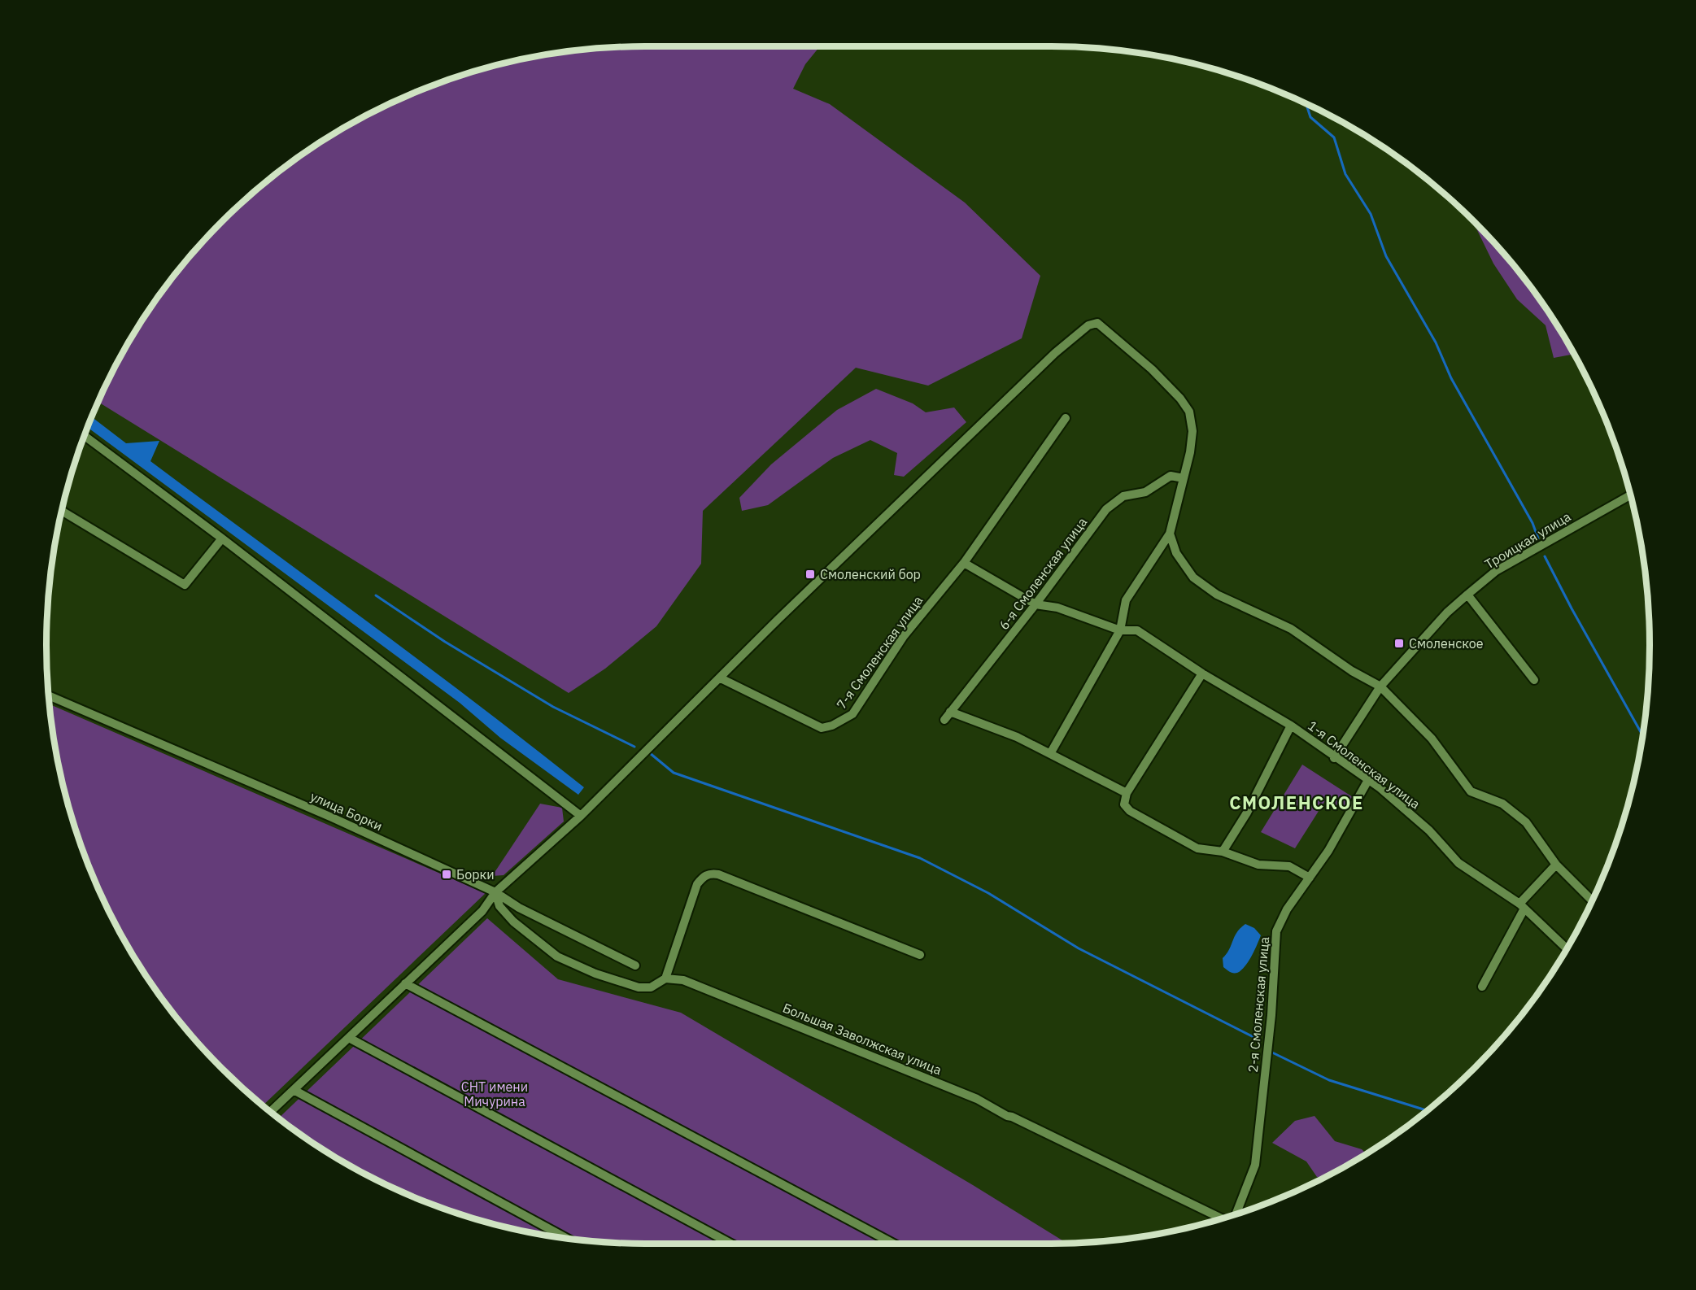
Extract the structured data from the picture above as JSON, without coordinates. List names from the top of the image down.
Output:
{
  "streets": {
    "street": [
      "Троицкая улица",
      "6-я Смоленская улица",
      "7-я Смоленская улица",
      "1-я Смоленская улица",
      "улица Борки",
      "2-я Смоленская улица",
      "Большая Заволжская улица"
    ]
  },
  "crossings": [
    ["6-я Смоленская улица", "1-я Смоленская улица"],
    ["1-я Смоленская улица", "2-я Смоленская улица"]
  ],
  "districts": ["СМОЛЕНСКОЕ"],
  "parks": ["СНТ имени Мичурина"],
  "places": {
    "transit": ["Смоленский бор", "Смоленское", "Борки"]
  }
}
